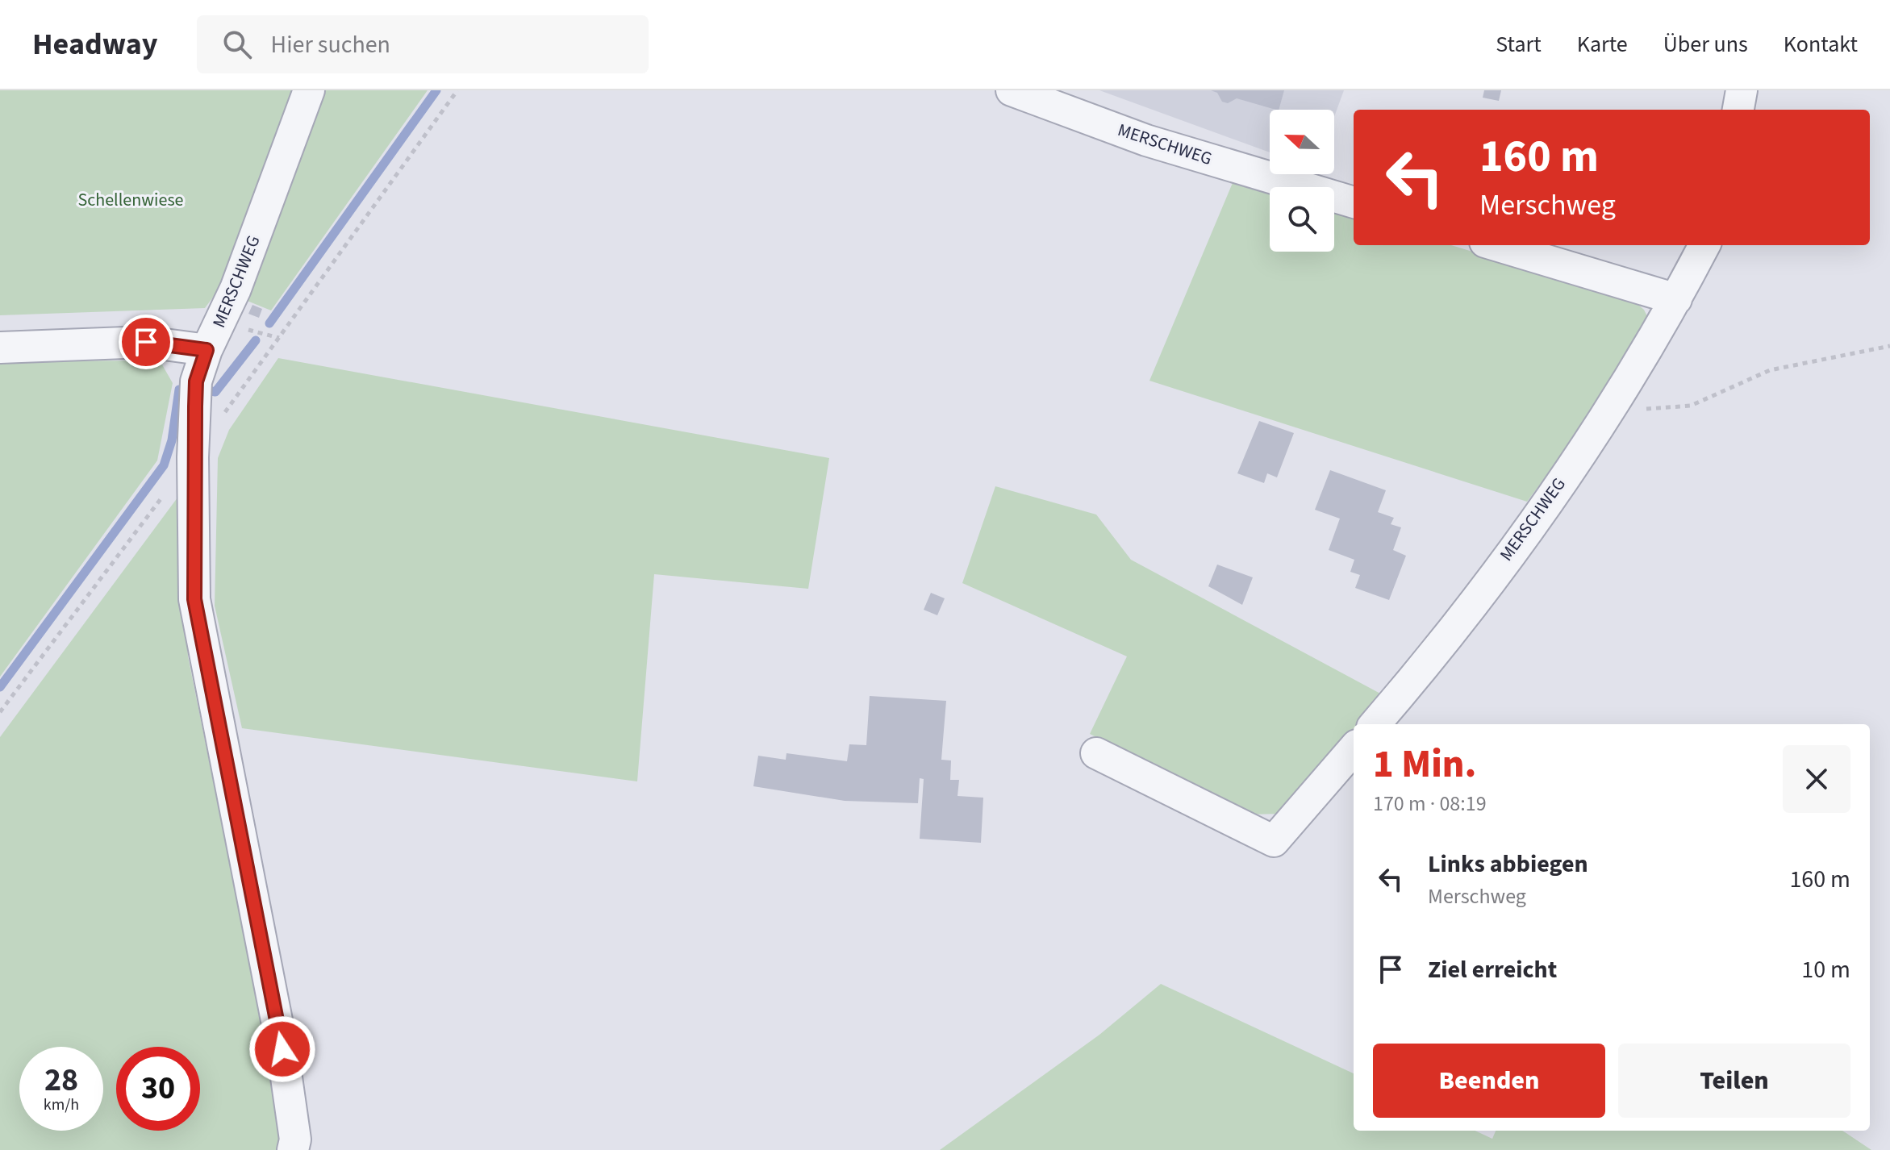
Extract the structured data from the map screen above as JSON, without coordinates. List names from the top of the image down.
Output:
{
  "streets": {
    "street": ["MERSCHWEG"]
  },
  "parks": ["Schellenwiese"],
  "north": "left",
  "page": {
    "header": "Headway",
    "search": "Hier suchen",
    "nav": [
      "Start",
      "Karte",
      "Über uns",
      "Kontakt"
    ],
    "turn": ["160 m", "Merschweg"],
    "heading": ["1 Min.", "170 m · 08:19"],
    "list": [
      {
        "name": "Links abbiegen",
        "note": "Merschweg",
        "value": "160 m"
      },
      {
        "name": "Ziel erreicht",
        "value": "10 m"
      }
    ],
    "buttons": ["Beenden", "Teilen"],
    "speed": "28 km/h",
    "limit": "30"
  }
}
